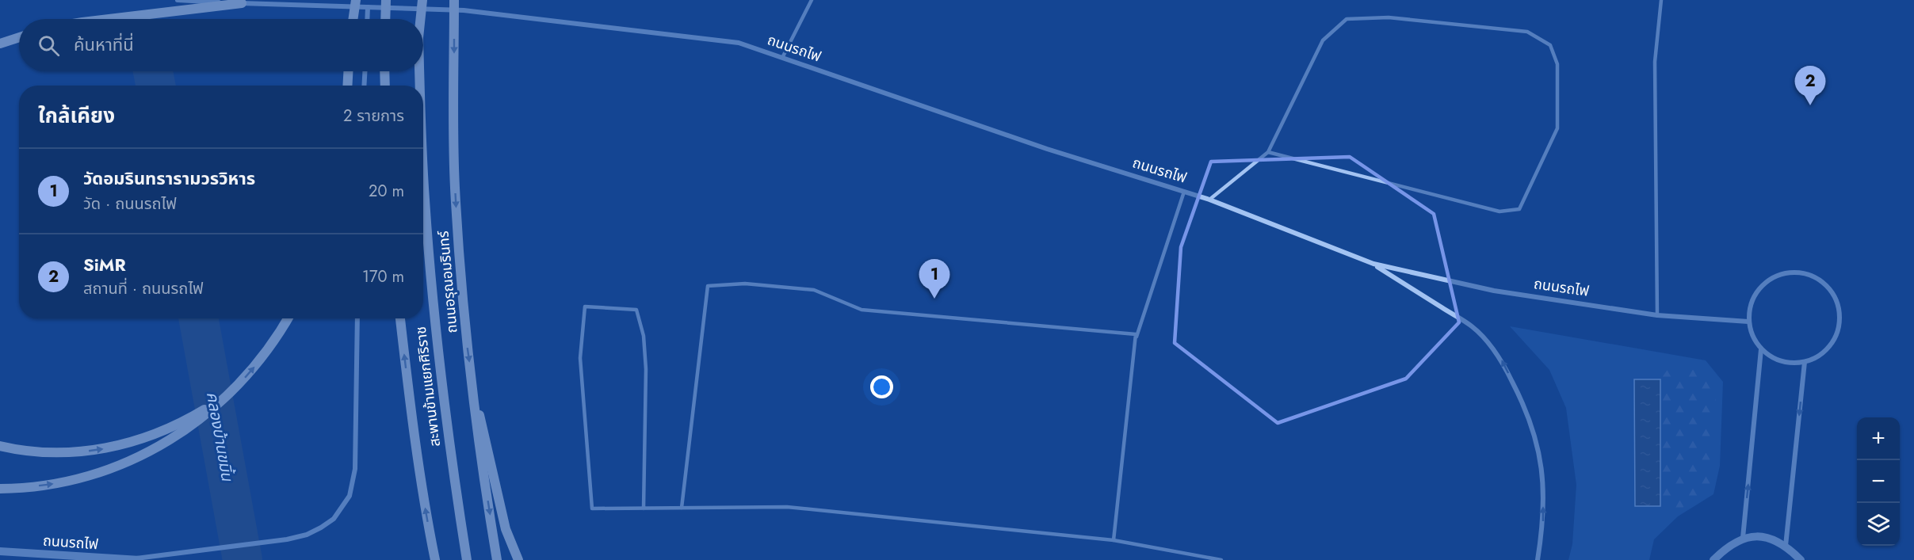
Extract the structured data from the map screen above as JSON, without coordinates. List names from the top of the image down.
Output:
{
  "streets": {
    "main road": ["ถนนอรุณอมรินทร์", "สะพานข้ามแยกศิริราช"],
    "street": ["ถนนรถไฟ"]
  },
  "water": ["คลองบ้านขมิ้น"],
  "page": {
    "search": "ค้นหาที่นี่",
    "pins": ["2", "1"],
    "heading": ["ใกล้เคียง", "2 รายการ"],
    "list": [
      {
        "mark": "1",
        "name": "วัดอมรินทรารามวรวิหาร",
        "note": "วัด · ถนนรถไฟ",
        "value": "20 m"
      },
      {
        "mark": "2",
        "name": "SiMR",
        "note": "สถานที่ · ถนนรถไฟ",
        "value": "170 m"
      }
    ],
    "map_buttons": ["+", "−"]
  }
}
